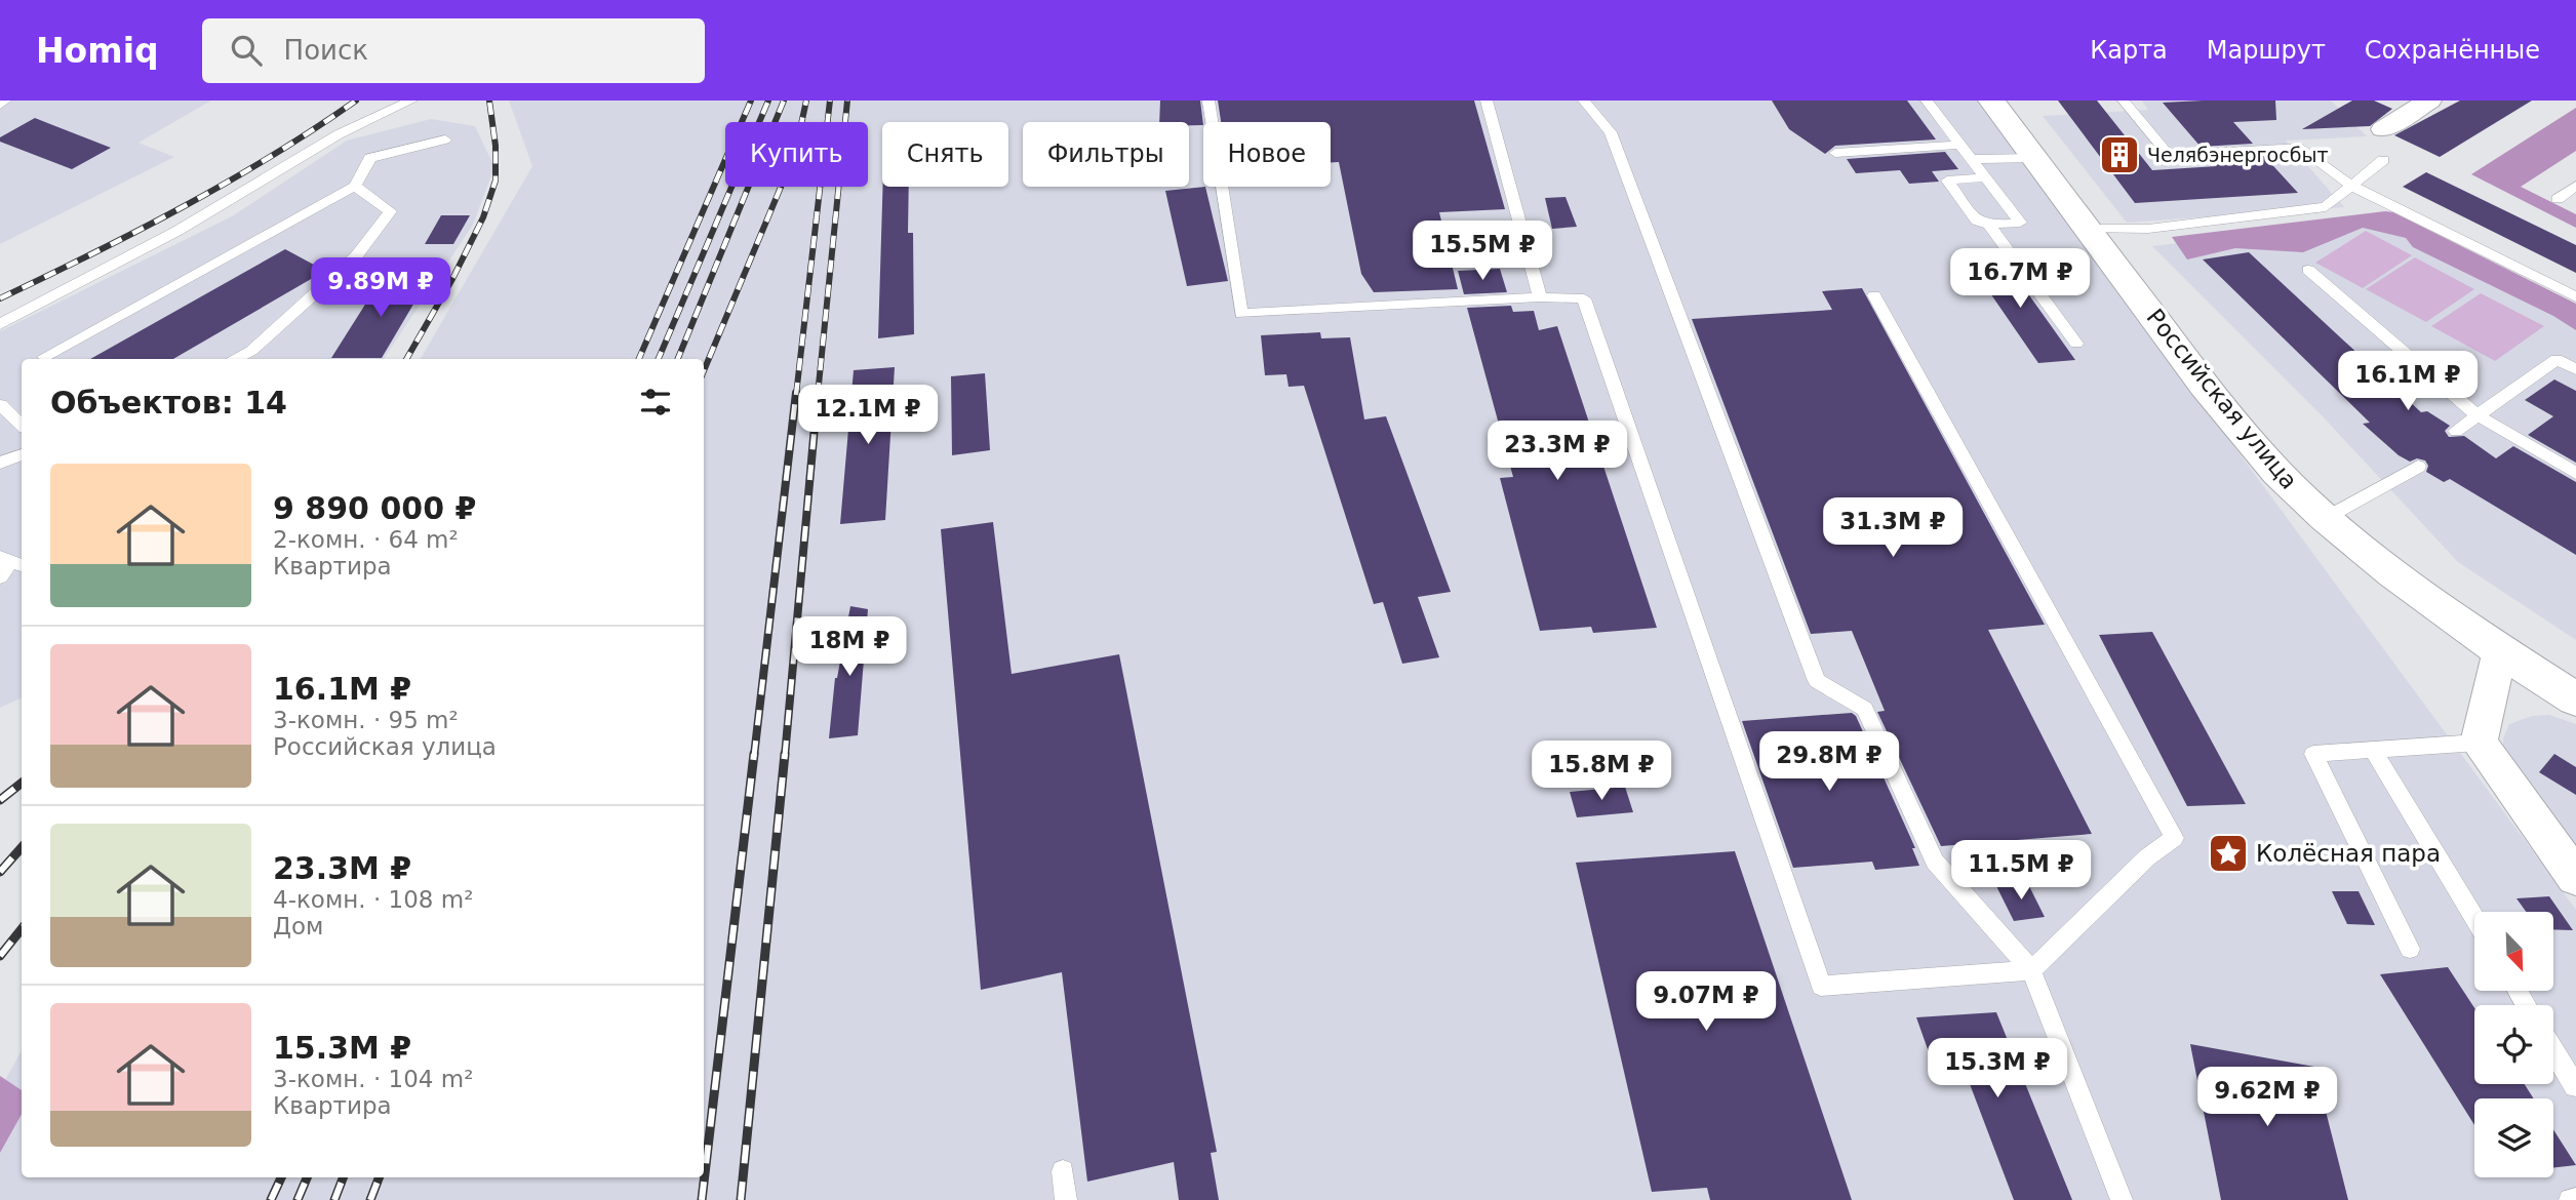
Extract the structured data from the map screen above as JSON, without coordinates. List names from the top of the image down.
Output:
{
  "streets": {
    "main road": ["Российская улица"]
  },
  "places": {
    "building": ["Челябэнергосбыт"],
    "place": ["Колёсная пара"]
  },
  "north": "bottom right",
  "page": {
    "header": "Homiq",
    "search": "Поиск",
    "nav": ["Карта", "Маршрут", "Сохранённые"],
    "chip": [
      "Купить",
      "Снять",
      "Фильтры",
      "Новое"
    ],
    "price": [
      "15.5M ₽",
      "16.7M ₽",
      "9.89M ₽",
      "16.1M ₽",
      "12.1M ₽",
      "23.3M ₽",
      "31.3M ₽",
      "18M ₽",
      "29.8M ₽",
      "15.8M ₽",
      "11.5M ₽",
      "9.07M ₽",
      "15.3M ₽",
      "9.62M ₽"
    ],
    "heading": "Объектов: 14",
    "list": [
      {
        "name": "9 890 000 ₽",
        "note": "2-комн. · 64 m² · Квартира"
      },
      {
        "name": "16.1M ₽",
        "note": "3-комн. · 95 m² · Российская улица"
      },
      {
        "name": "23.3M ₽",
        "note": "4-комн. · 108 m² · Дом"
      },
      {
        "name": "15.3M ₽",
        "note": "3-комн. · 104 m² · Квартира"
      }
    ]
  }
}
